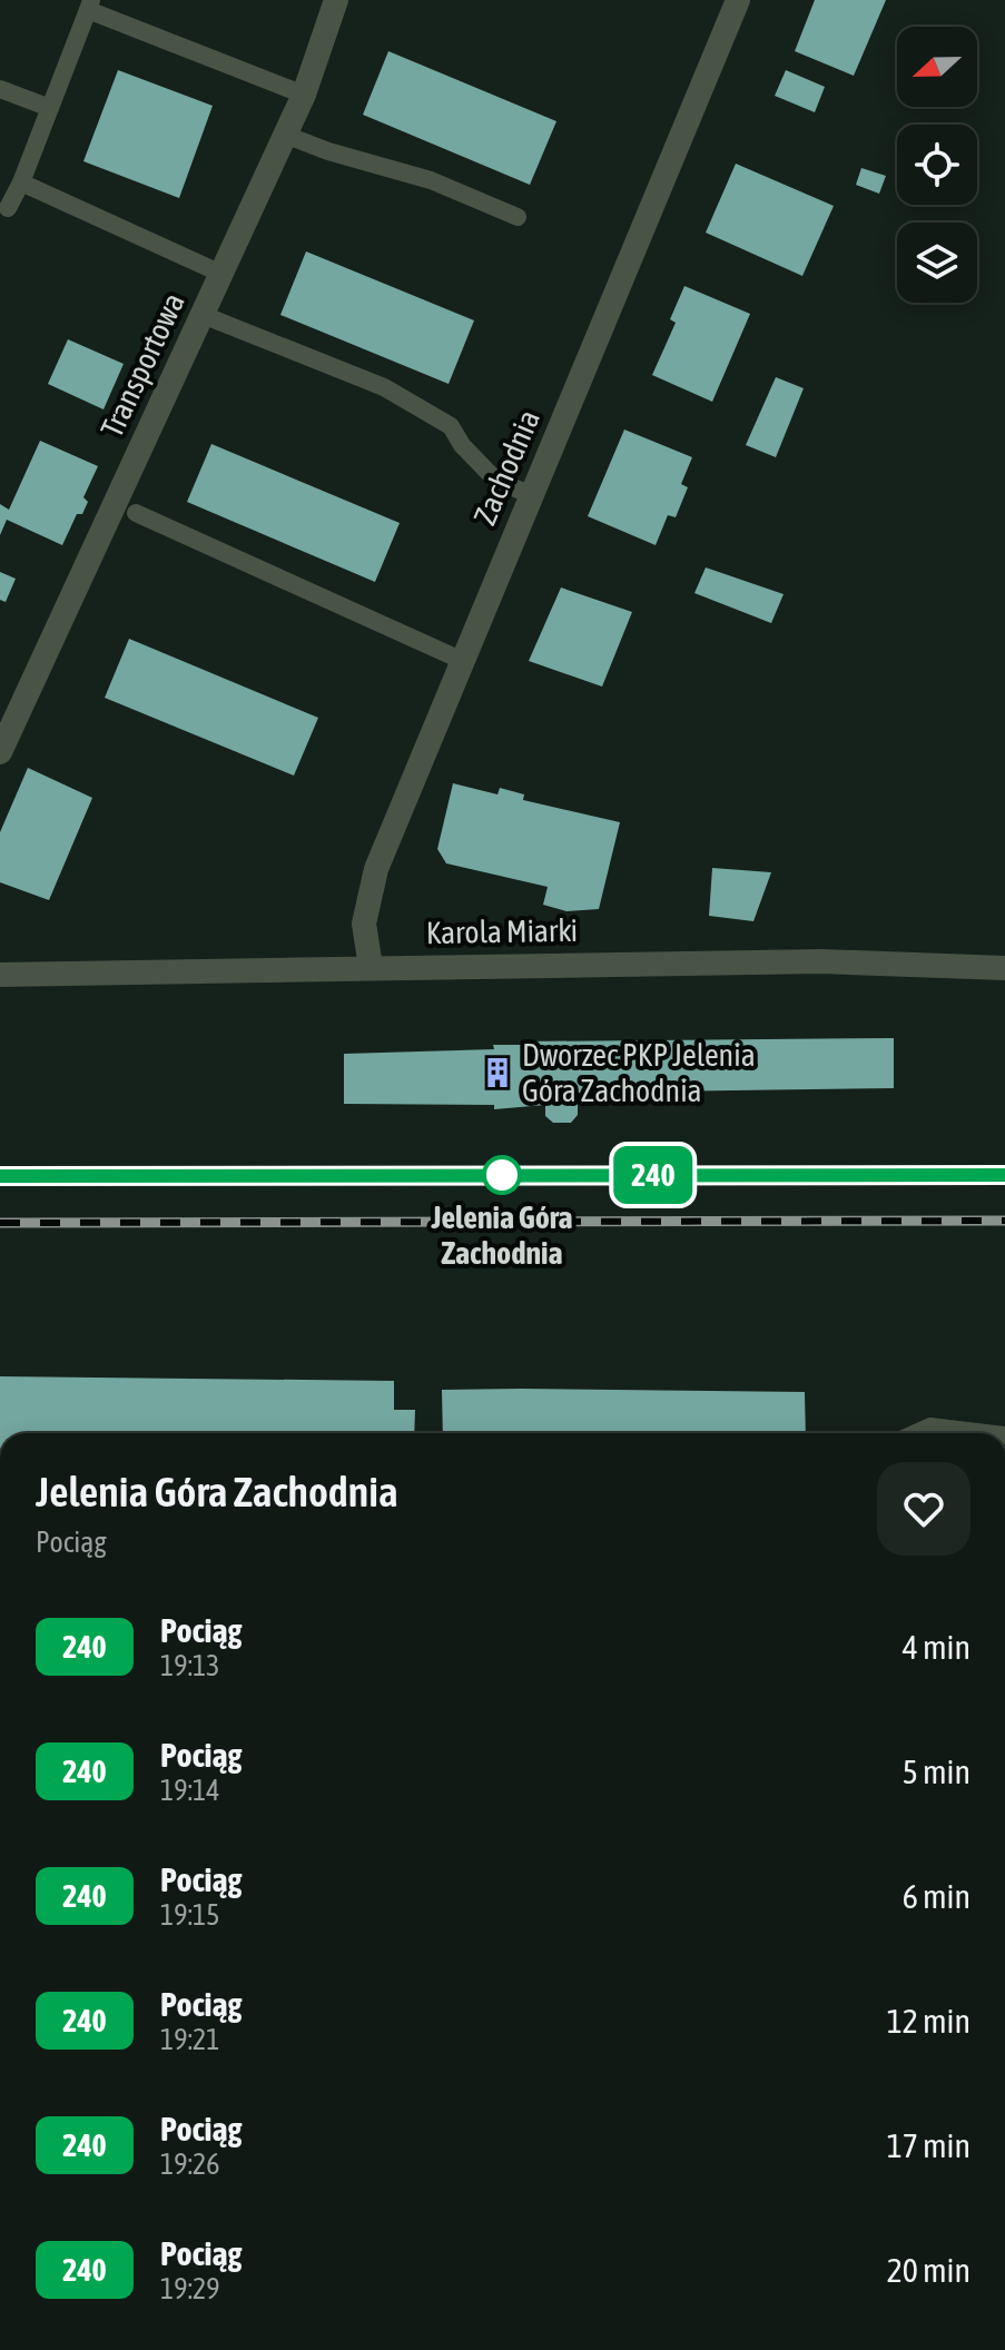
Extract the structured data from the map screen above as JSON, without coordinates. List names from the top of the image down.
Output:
{
  "streets": {
    "street": ["Transportowa", "Zachodnia", "Karola Miarki"]
  },
  "crossings": [
    ["Zachodnia", "Karola Miarki"]
  ],
  "places": {
    "building": ["Dworzec PKP Jelenia Góra Zachodnia"],
    "other": ["Jelenia Góra Zachodnia"]
  },
  "north": "left",
  "page": {
    "on_map": "240",
    "heading": ["Jelenia Góra Zachodnia", "Pociąg"],
    "list": [
      {
        "mark": "240",
        "name": "Pociąg",
        "note": "19:13",
        "value": "4 min"
      },
      {
        "mark": "240",
        "name": "Pociąg",
        "note": "19:14",
        "value": "5 min"
      },
      {
        "mark": "240",
        "name": "Pociąg",
        "note": "19:15",
        "value": "6 min"
      },
      {
        "mark": "240",
        "name": "Pociąg",
        "note": "19:21",
        "value": "12 min"
      },
      {
        "mark": "240",
        "name": "Pociąg",
        "note": "19:26",
        "value": "17 min"
      },
      {
        "mark": "240",
        "name": "Pociąg",
        "note": "19:29",
        "value": "20 min"
      }
    ]
  }
}
